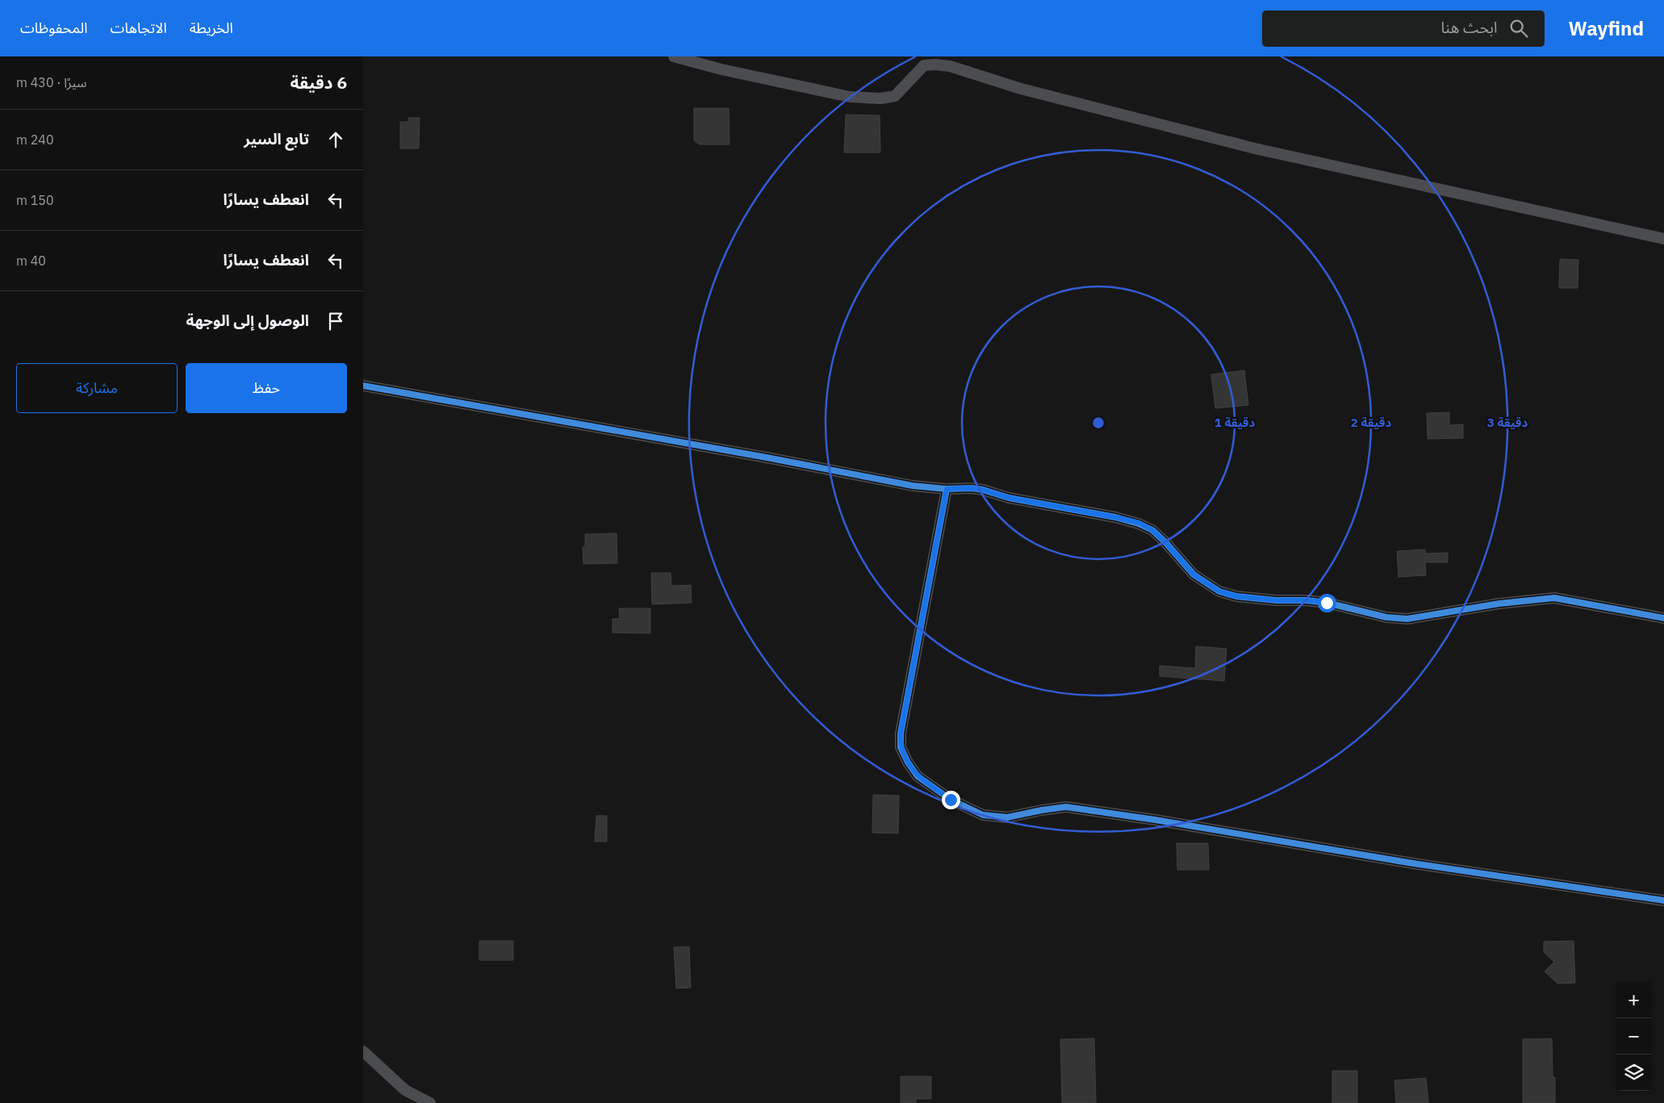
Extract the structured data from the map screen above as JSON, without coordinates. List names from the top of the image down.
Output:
{
  "page": {
    "header": "Wayfind",
    "search": "ابحث هنا",
    "nav": ["الخريطة", "الاتجاهات", "المحفوظات"],
    "heading": ["6 دقيقة", "سيرًا · 430 m"],
    "list": [
      ["تابع السير", "240 m"],
      ["انعطف يسارًا", "150 m"],
      ["انعطف يسارًا", "40 m"],
      "الوصول إلى الوجهة"
    ],
    "buttons": ["حفظ", "مشاركة"],
    "map_buttons": ["+", "−"]
  },
  "rings": ["1 دقيقة", "2 دقيقة", "3 دقيقة"]
}
